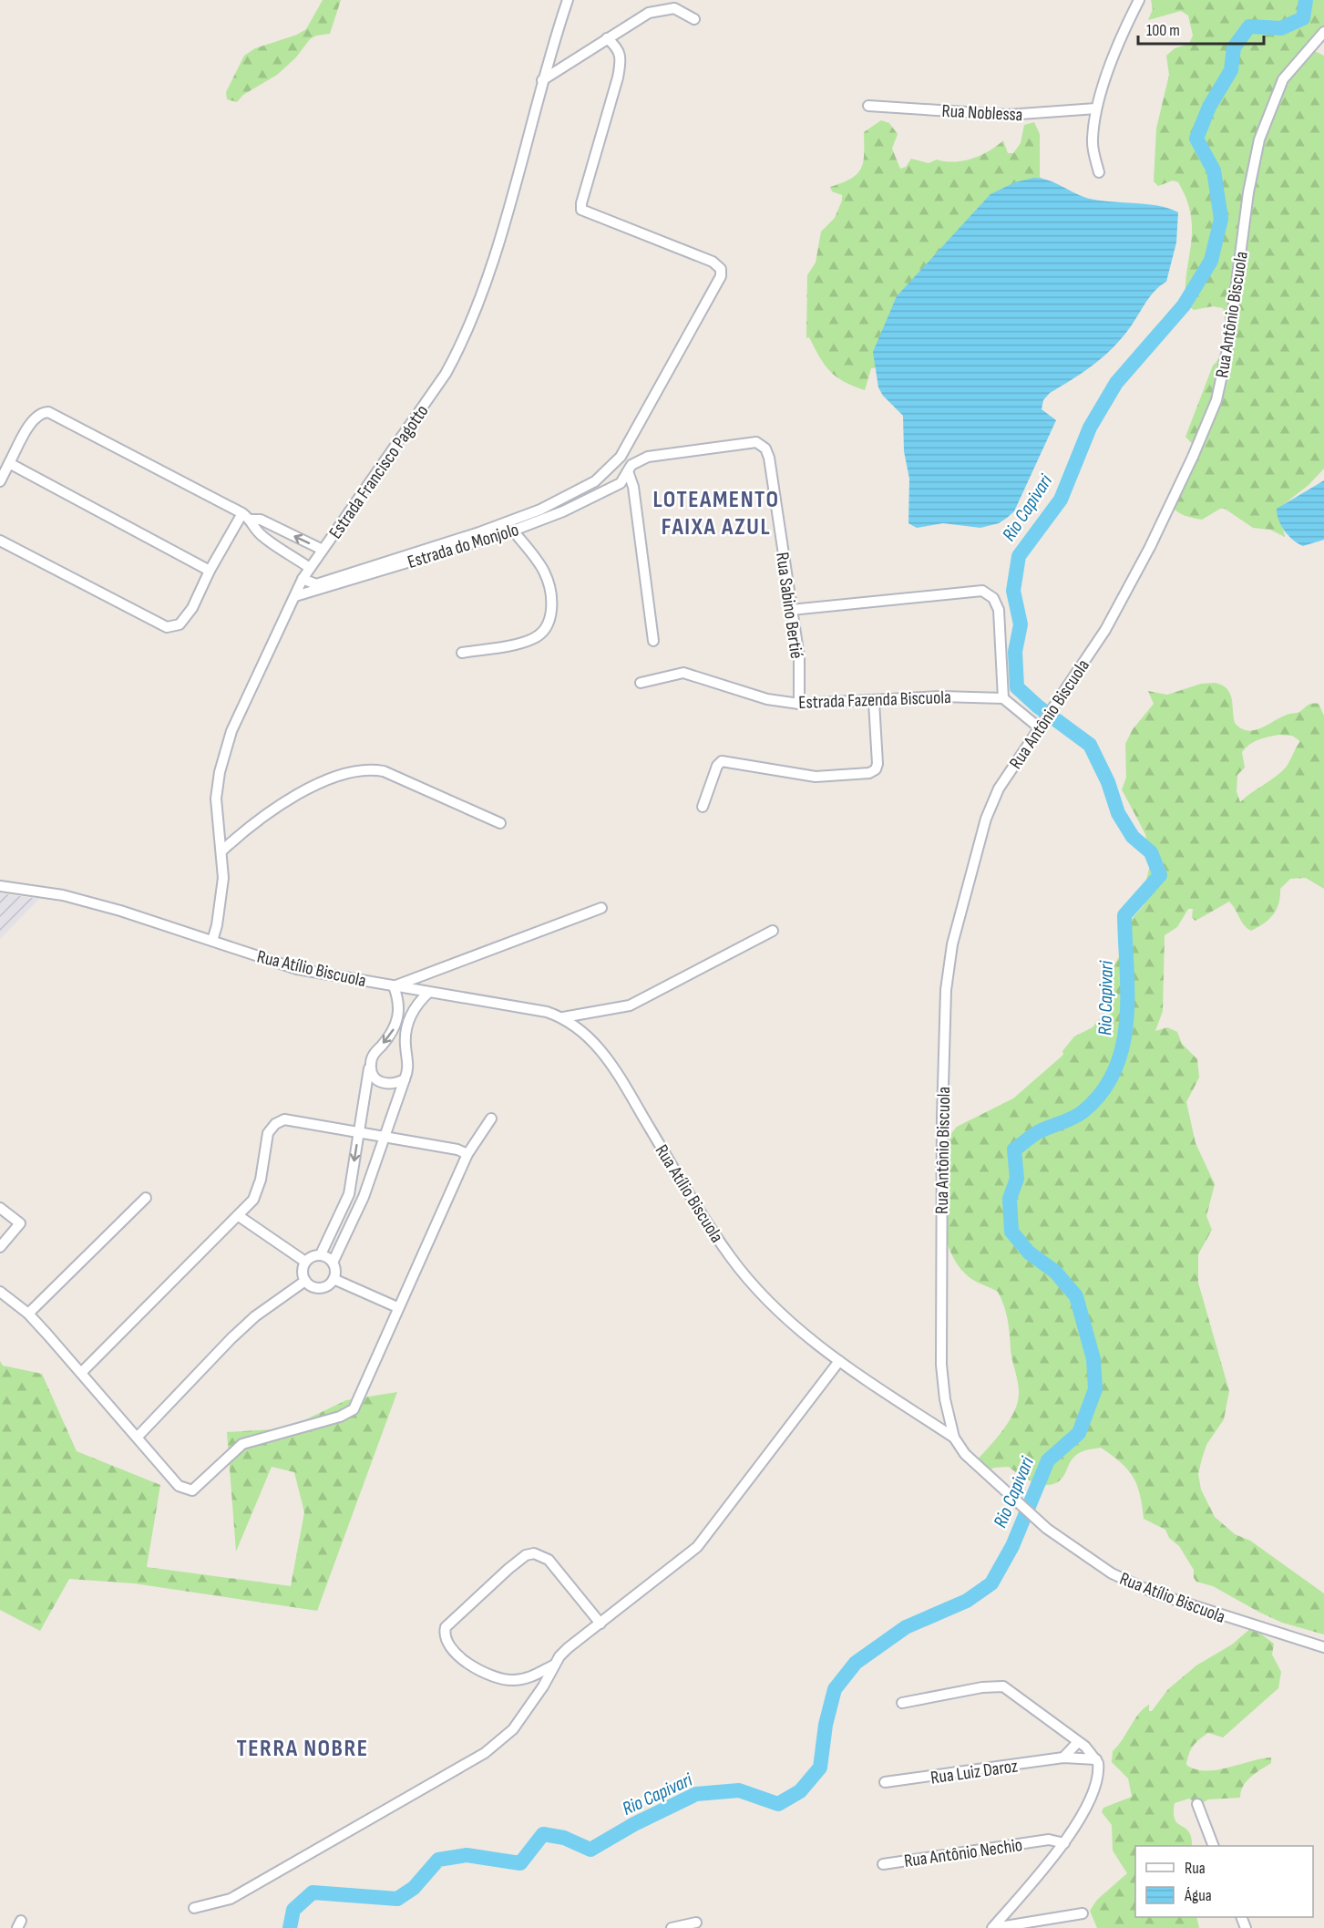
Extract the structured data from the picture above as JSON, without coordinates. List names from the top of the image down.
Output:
{
  "streets": {
    "street": [
      "Rua Noblessa",
      "Rua Antônio Biscuola",
      "Estrada Francisco Pagotto",
      "Estrada do Monjolo",
      "Rua Sabino Bertié",
      "Estrada Fazenda Biscuola",
      "Rua Atílio Biscuola",
      "Rua Luiz Daroz",
      "Rua Antônio Nechio"
    ]
  },
  "crossings": [
    ["Rua Antônio Biscuola", "Rua Atílio Biscuola"],
    ["Estrada Francisco Pagotto", "Estrada do Monjolo"],
    ["Estrada Francisco Pagotto", "Rua Atílio Biscuola"],
    ["Estrada do Monjolo", "Rua Sabino Bertié"],
    ["Rua Sabino Bertié", "Estrada Fazenda Biscuola"]
  ],
  "districts": ["LOTEAMENTO FAIXA AZUL", "TERRA NOBRE"],
  "water": ["Rio Capivari"],
  "legend": ["Rua", "Água"],
  "scale_bar": "100 m"
}
